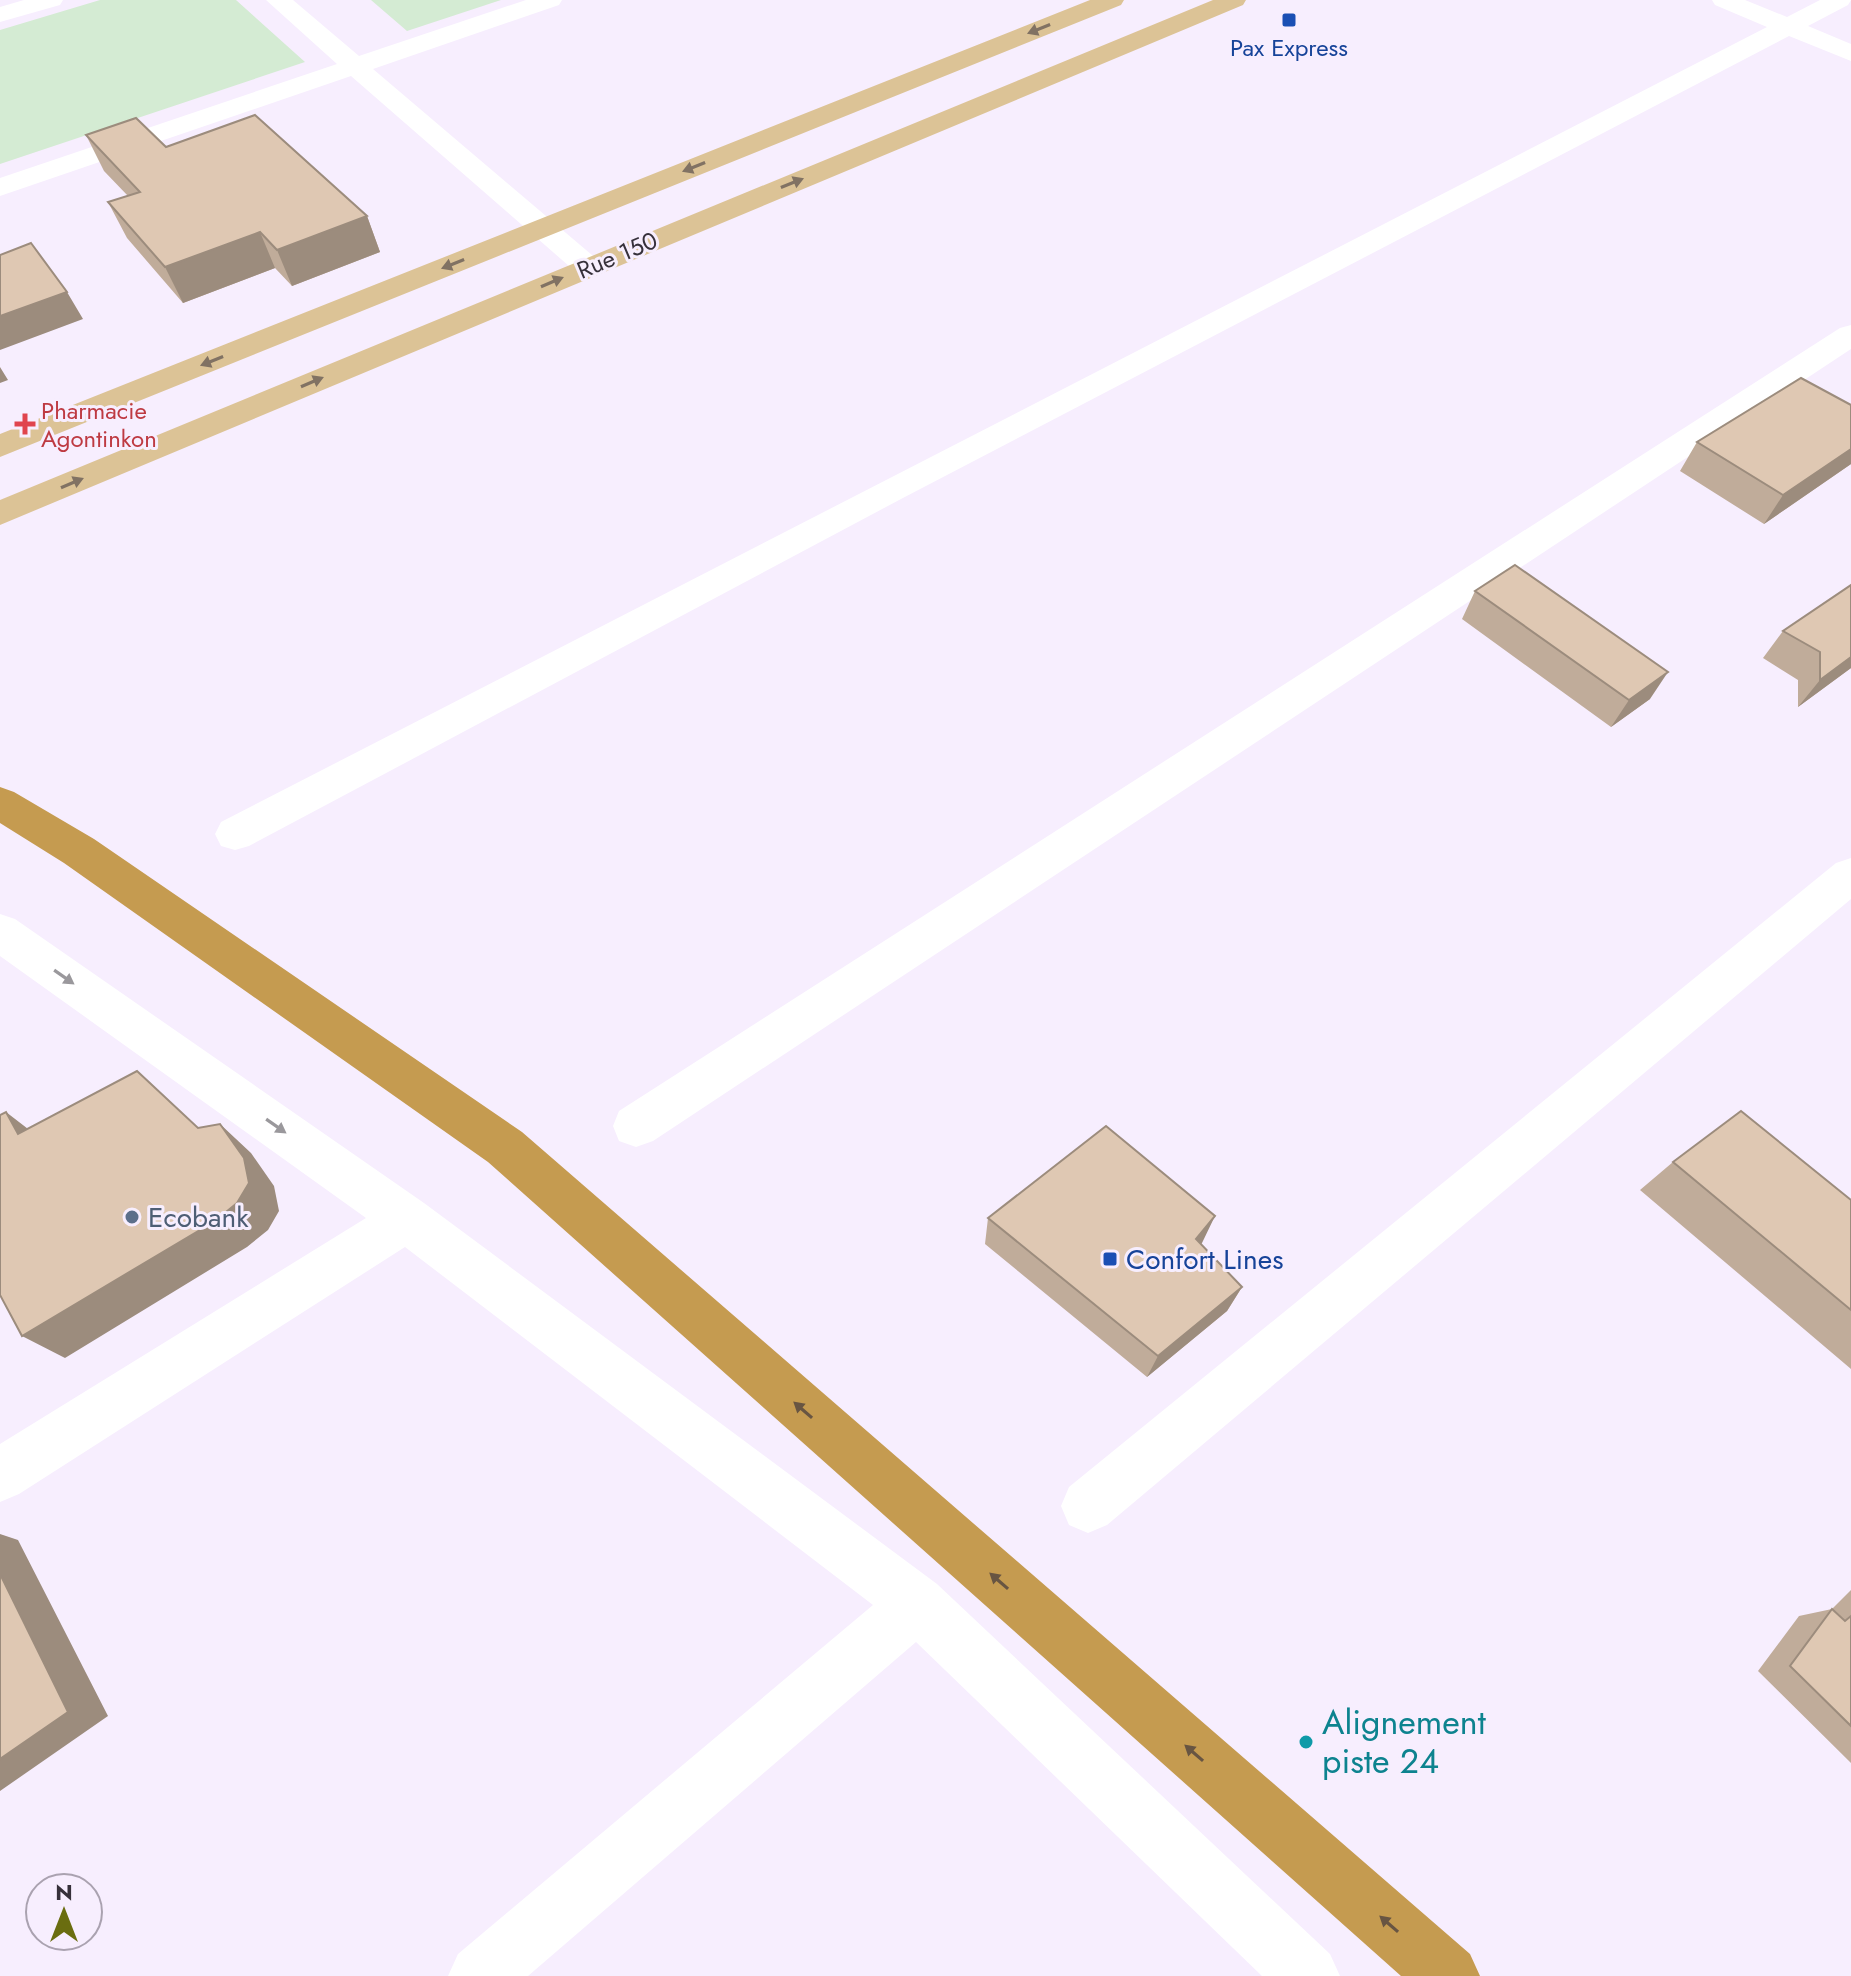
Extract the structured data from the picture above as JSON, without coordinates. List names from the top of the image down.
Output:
{
  "streets": {
    "main road": ["Rue 150"]
  },
  "places": {
    "transit": ["Pax Express", "Confort Lines"],
    "health": ["Pharmacie Agontinkon"],
    "other": ["Ecobank", "Alignement piste 24"]
  },
  "north": "top"
}
